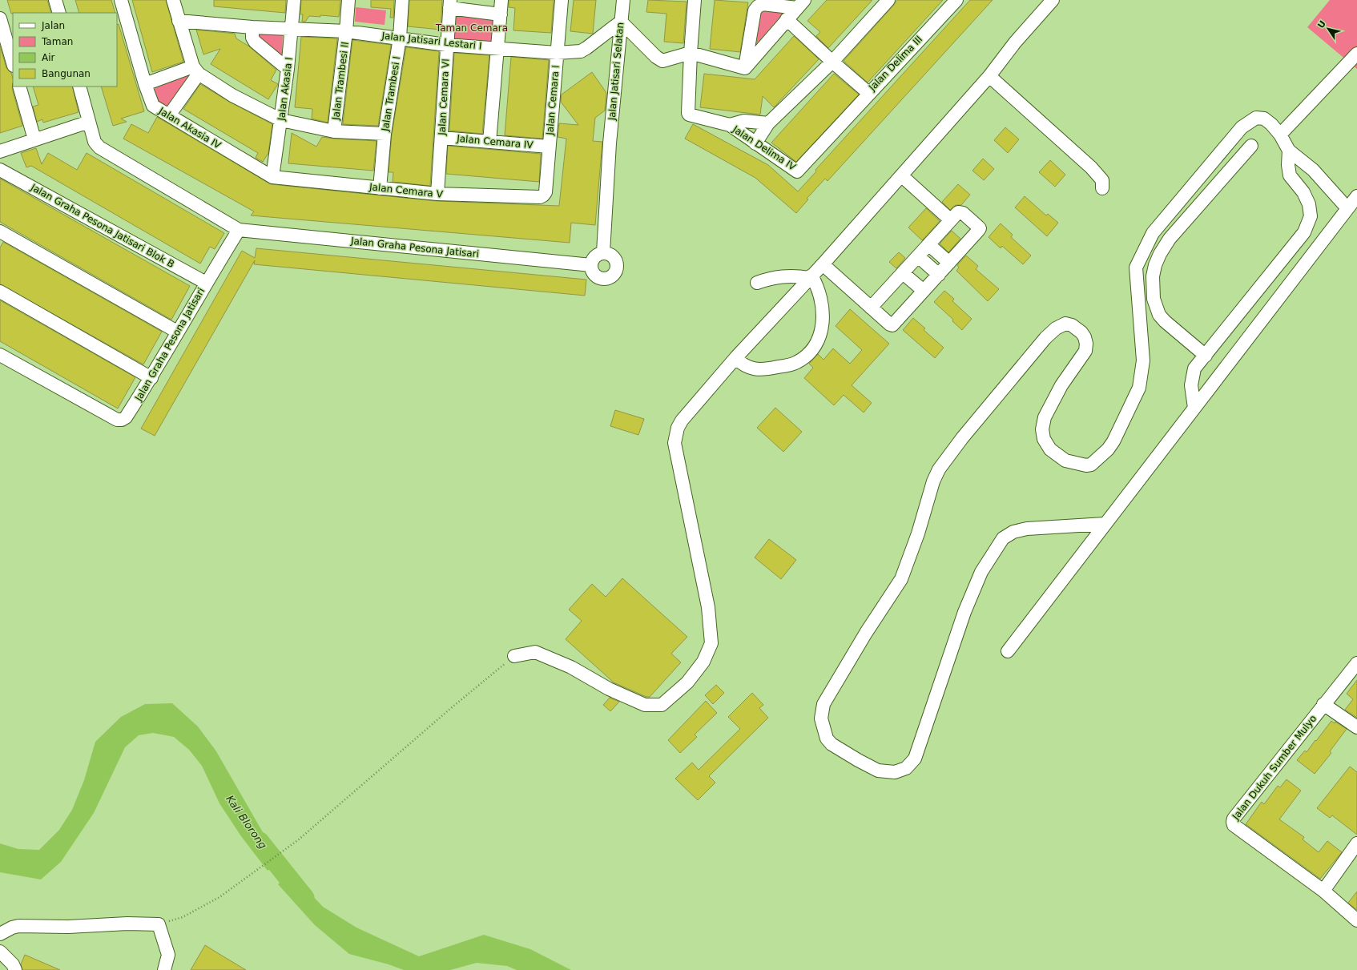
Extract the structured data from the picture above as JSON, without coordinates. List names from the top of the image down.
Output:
{
  "streets": {
    "street": [
      "Jalan Jatisari Lestari I",
      "Jalan Delima III",
      "Jalan Jatisari Selatan",
      "Jalan Trambesi II",
      "Jalan Akasia I",
      "Jalan Trambesi I",
      "Jalan Cemara VI",
      "Jalan Cemara I",
      "Jalan Akasia IV",
      "Jalan Cemara IV",
      "Jalan Delima IV",
      "Jalan Cemara V",
      "Jalan Graha Pesona Jatisari Blok B",
      "Jalan Graha Pesona Jatisari",
      "Jalan Dukuh Sumber Mulyo"
    ]
  },
  "crossings": [
    ["Jalan Jatisari Lestari I", "Jalan Jatisari Selatan"],
    ["Jalan Jatisari Lestari I", "Jalan Trambesi II"],
    ["Jalan Jatisari Lestari I", "Jalan Akasia I"],
    ["Jalan Jatisari Lestari I", "Jalan Trambesi I"],
    ["Jalan Jatisari Lestari I", "Jalan Cemara VI"],
    ["Jalan Jatisari Lestari I", "Jalan Cemara I"],
    ["Jalan Delima III", "Jalan Delima IV"],
    ["Jalan Jatisari Selatan", "Jalan Graha Pesona Jatisari"],
    ["Jalan Akasia I", "Jalan Akasia IV"],
    ["Jalan Akasia I", "Jalan Cemara V"],
    ["Jalan Trambesi I", "Jalan Cemara V"],
    ["Jalan Cemara VI", "Jalan Cemara IV"],
    ["Jalan Cemara VI", "Jalan Cemara V"],
    ["Jalan Cemara I", "Jalan Cemara IV"],
    ["Jalan Cemara I", "Jalan Cemara V"],
    ["Jalan Akasia IV", "Jalan Cemara V"],
    ["Jalan Graha Pesona Jatisari Blok B", "Jalan Graha Pesona Jatisari"]
  ],
  "water": ["Kali Blorong"],
  "parks": ["Taman Cemara"],
  "legend": [
    "Jalan",
    "Taman",
    "Air",
    "Bangunan"
  ],
  "north": "top left"
}
